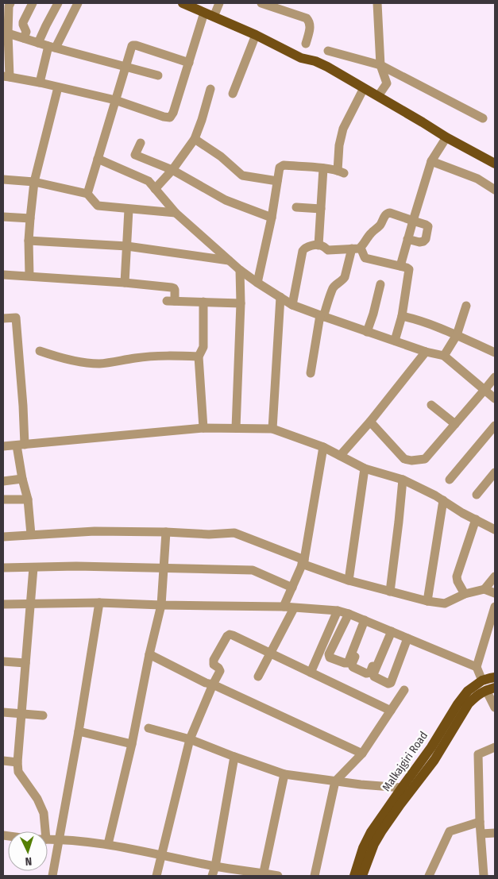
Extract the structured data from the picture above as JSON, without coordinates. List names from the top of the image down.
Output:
{
  "streets": {
    "main road": ["Malkajgiri Road"]
  },
  "north": "bottom"
}
